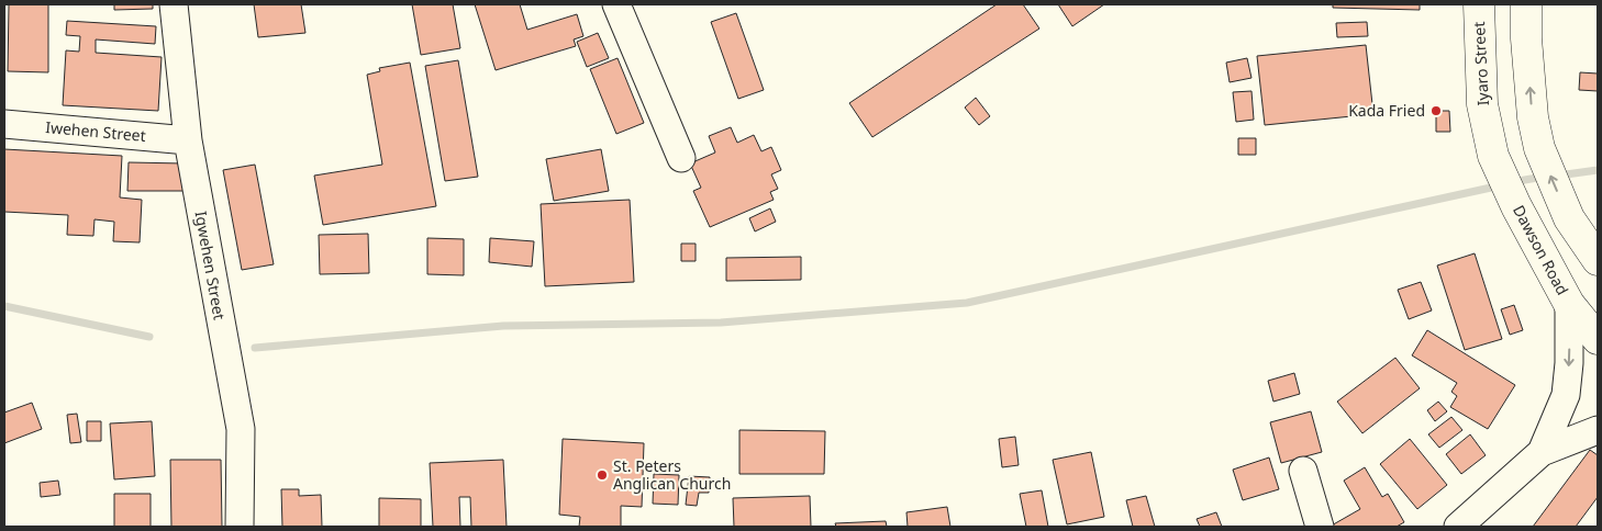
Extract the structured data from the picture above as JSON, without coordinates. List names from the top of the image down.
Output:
{
  "streets": {
    "highway": ["Iyaro Street", "Dawson Road"],
    "street": ["Iwehen Street", "Igwehen Street"]
  },
  "crossings": [
    ["Iyaro Street", "Dawson Road"],
    ["Iwehen Street", "Igwehen Street"]
  ],
  "places": ["Kada Fried", "St. Peters Anglican Church"]
}
